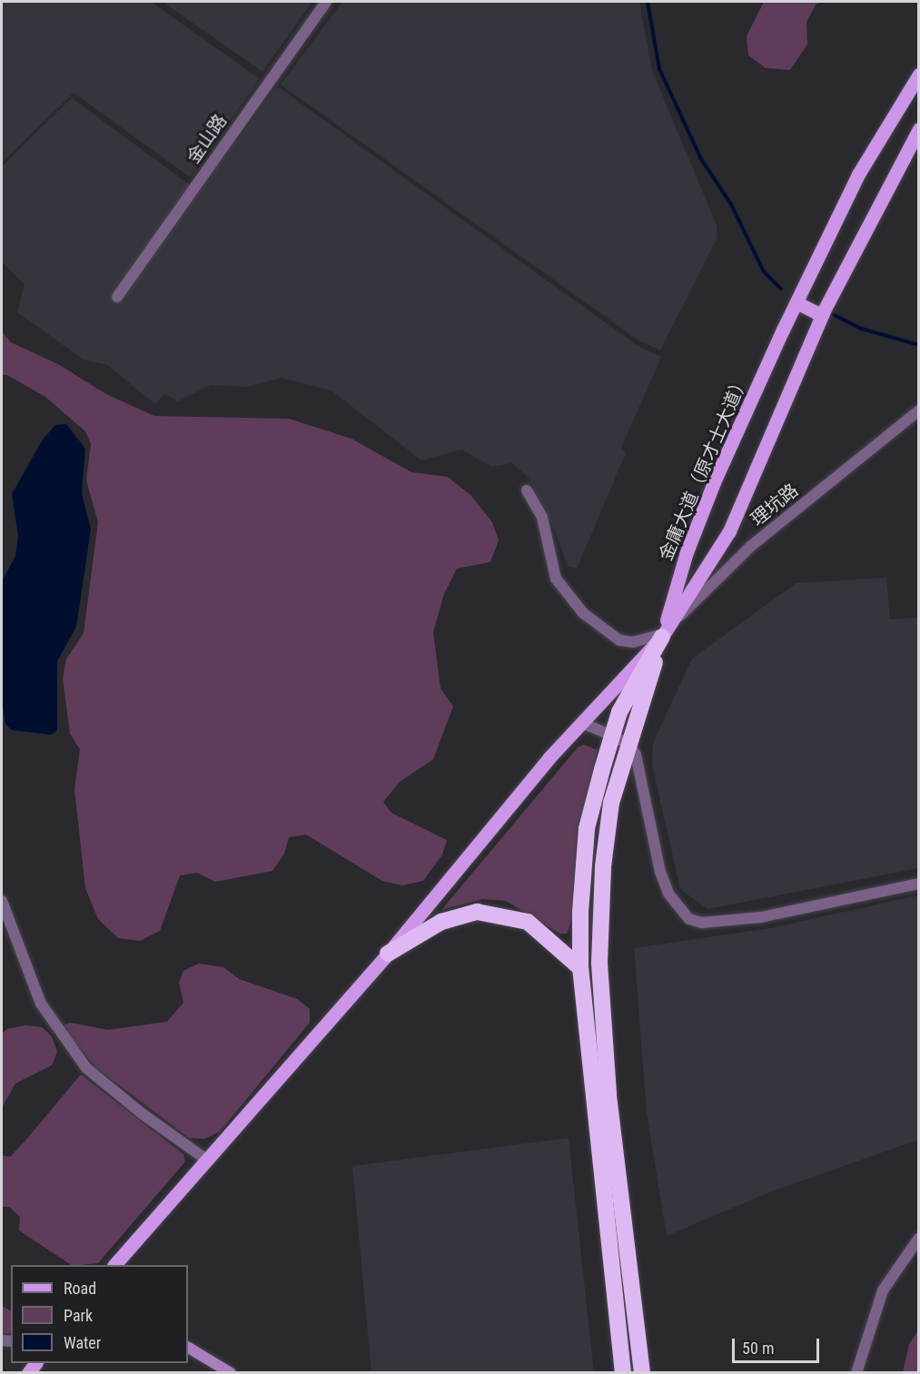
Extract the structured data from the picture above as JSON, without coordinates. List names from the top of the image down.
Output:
{
  "streets": {
    "main road": ["金庸大道（原才士大道）"],
    "street": ["金山路", "理坑路"]
  },
  "crossings": [
    ["金庸大道（原才士大道）", "理坑路"]
  ],
  "legend": ["Road", "Park", "Water"],
  "scale_bar": "50 m"
}
